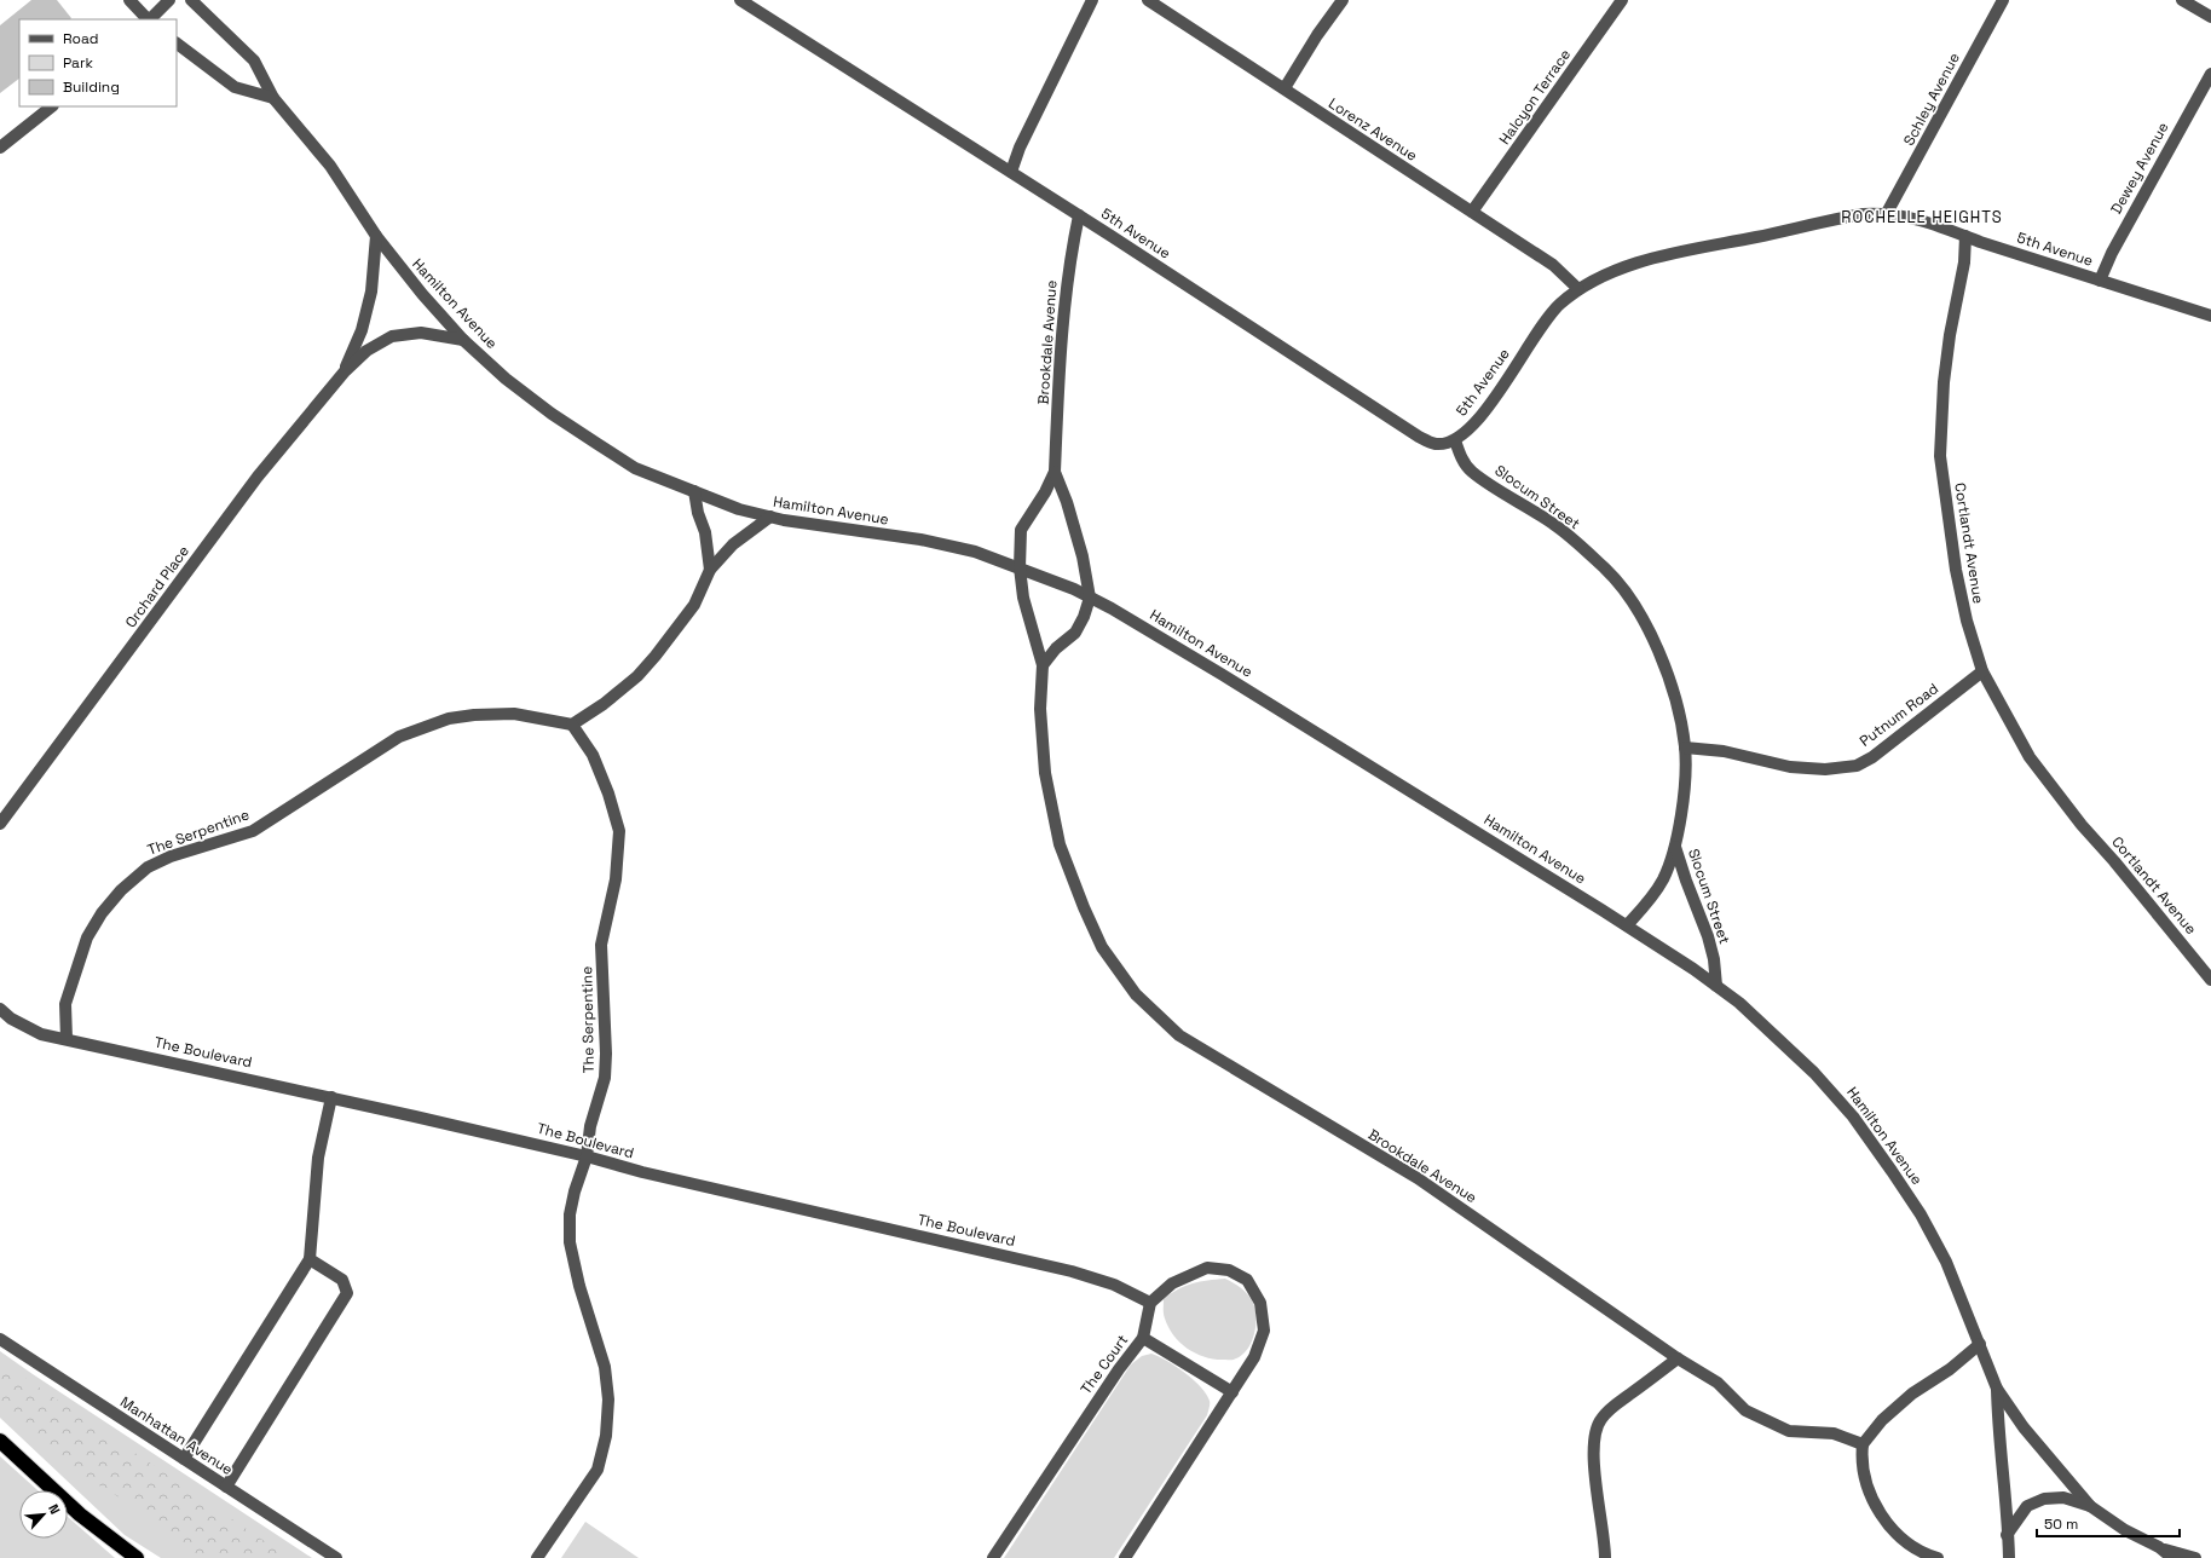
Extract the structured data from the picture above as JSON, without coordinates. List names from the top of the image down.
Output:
{
  "streets": {
    "street": [
      "Halcyon Terrace",
      "Schley Avenue",
      "Lorenz Avenue",
      "Dewey Avenue",
      "5th Avenue",
      "Hamilton Avenue",
      "Brookdale Avenue",
      "Slocum Street",
      "Cortlandt Avenue",
      "Orchard Place",
      "Putnum Road",
      "The Serpentine",
      "The Boulevard",
      "The Court",
      "Manhattan Avenue"
    ]
  },
  "crossings": [
    ["Halcyon Terrace", "Lorenz Avenue"],
    ["Schley Avenue", "5th Avenue"],
    ["Lorenz Avenue", "5th Avenue"],
    ["Dewey Avenue", "5th Avenue"],
    ["5th Avenue", "Brookdale Avenue"],
    ["5th Avenue", "Slocum Street"],
    ["5th Avenue", "Cortlandt Avenue"],
    ["Hamilton Avenue", "Brookdale Avenue"],
    ["Hamilton Avenue", "Slocum Street"],
    ["Hamilton Avenue", "Orchard Place"],
    ["Slocum Street", "Putnum Road"],
    ["Cortlandt Avenue", "Putnum Road"],
    ["The Serpentine", "The Boulevard"],
    ["The Boulevard", "The Court"]
  ],
  "districts": ["ROCHELLE HEIGHTS"],
  "legend": ["Road", "Park", "Building"],
  "scale_bar": "50 m",
  "north": "top right"
}
